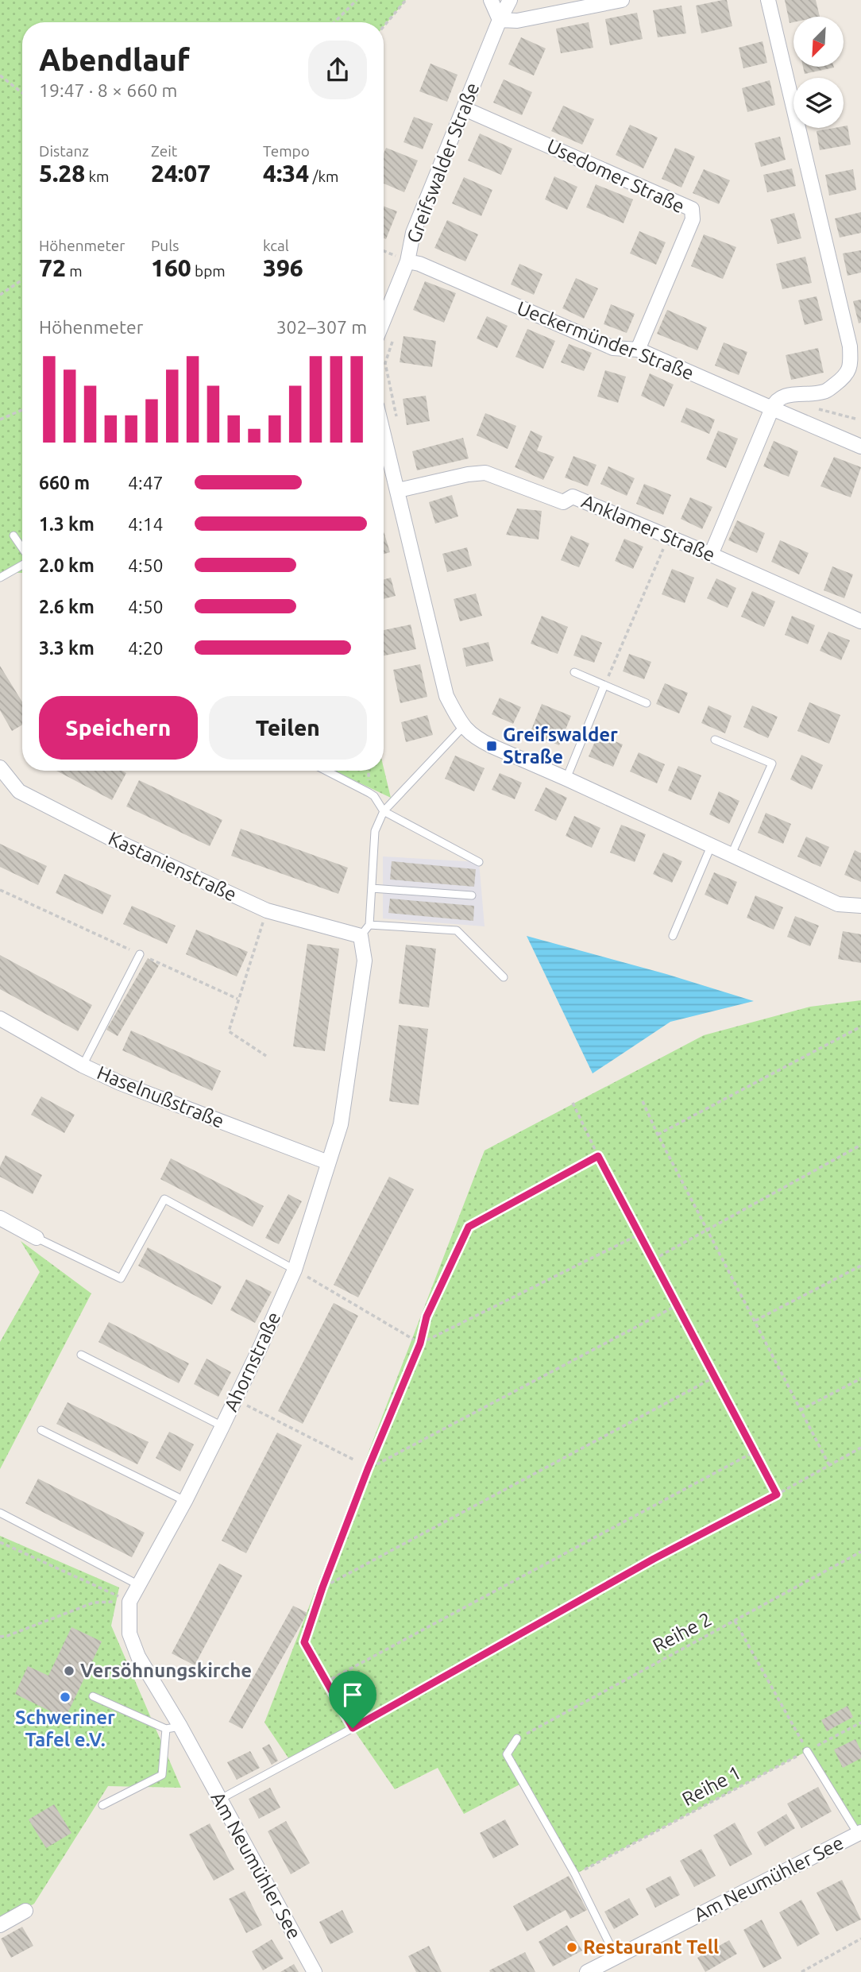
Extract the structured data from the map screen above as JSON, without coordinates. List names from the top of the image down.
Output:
{
  "streets": {
    "street": [
      "Greifswalder Straße",
      "Usedomer Straße",
      "Ueckermünder Straße",
      "Anklamer Straße",
      "Kastanienstraße",
      "Haselnußstraße",
      "Ahornstraße",
      "Am Neumühler See"
    ],
    "path": ["Reihe 2", "Reihe 1"]
  },
  "crossings": [
    ["Greifswalder Straße", "Usedomer Straße"],
    ["Greifswalder Straße", "Ueckermünder Straße"],
    ["Usedomer Straße", "Ueckermünder Straße"],
    ["Kastanienstraße", "Ahornstraße"],
    ["Haselnußstraße", "Ahornstraße"],
    ["Ahornstraße", "Am Neumühler See"]
  ],
  "places": {
    "transit": ["Greifswalder Straße"],
    "other": ["Versöhnungskirche", "Schweriner Tafel e.V.", "Restaurant Tell"]
  },
  "north": "bottom left",
  "page": {
    "heading": ["Abendlauf", "19:47 · 8 × 660 m"],
    "stats": [
      ["Distanz", "5.28 km"],
      ["Zeit", "24:07"],
      ["Tempo", "4:34 /km"],
      ["Höhenmeter", "72 m"],
      ["Puls", "160 bpm"],
      ["kcal", "396"]
    ],
    "chart": ["Höhenmeter", "302–307 m"],
    "list": [
      {
        "name": "660 m",
        "note": "4:47"
      },
      {
        "name": "1.3 km",
        "note": "4:14"
      },
      {
        "name": "2.0 km",
        "note": "4:50"
      },
      {
        "name": "2.6 km",
        "note": "4:50"
      },
      {
        "name": "3.3 km",
        "note": "4:20"
      }
    ],
    "buttons": ["Speichern", "Teilen"]
  }
}
